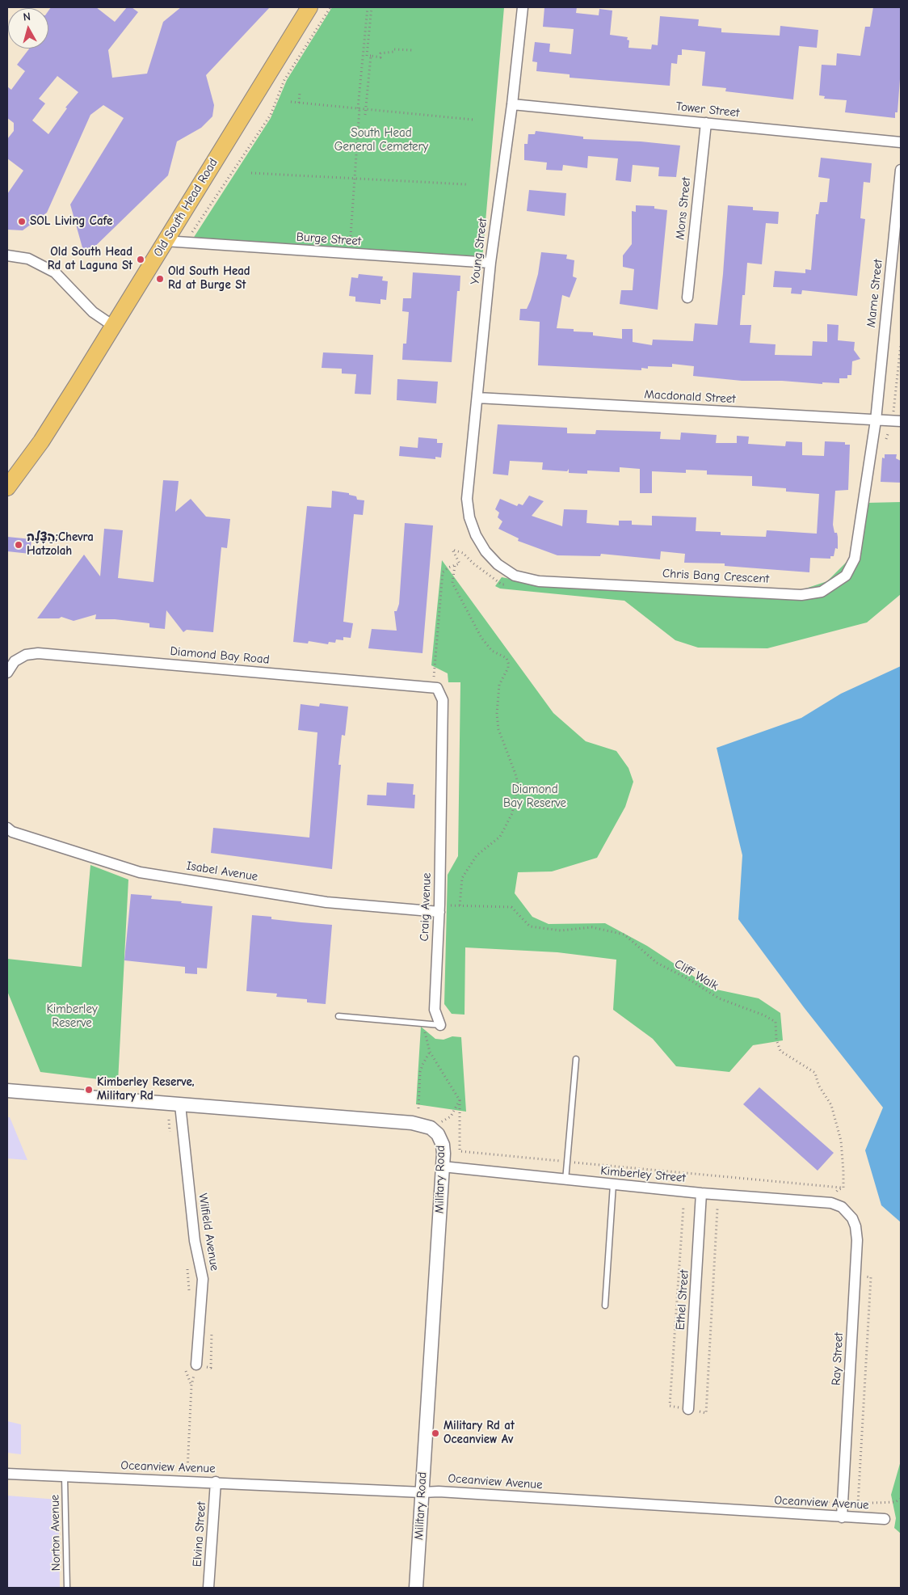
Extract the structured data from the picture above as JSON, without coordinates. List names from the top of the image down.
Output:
{
  "streets": {
    "main road": ["Old South Head Road"],
    "street": [
      "Tower Street",
      "Mons Street",
      "Burge Street",
      "Young Street",
      "Marne Street",
      "Macdonald Street",
      "Chris Bang Crescent",
      "Diamond Bay Road",
      "Isabel Avenue",
      "Craig Avenue",
      "Kimberley Street",
      "Military Road",
      "Wilfield Avenue",
      "Ethel Street",
      "Ray Street",
      "Oceanview Avenue",
      "Elvina Street"
    ],
    "lane": ["Norton Avenue"],
    "path": ["Cliff Walk"]
  },
  "crossings": [
    ["Tower Street", "Mons Street"],
    ["Tower Street", "Young Street"],
    ["Old South Head Road", "Burge Street"],
    ["Burge Street", "Young Street"],
    ["Young Street", "Macdonald Street"],
    ["Young Street", "Chris Bang Crescent"],
    ["Marne Street", "Macdonald Street"],
    ["Marne Street", "Chris Bang Crescent"],
    ["Macdonald Street", "Chris Bang Crescent"],
    ["Diamond Bay Road", "Craig Avenue"],
    ["Isabel Avenue", "Craig Avenue"],
    ["Isabel Avenue", "Cliff Walk"],
    ["Craig Avenue", "Cliff Walk"],
    ["Kimberley Street", "Military Road"],
    ["Kimberley Street", "Ethel Street"],
    ["Kimberley Street", "Ray Street"],
    ["Military Road", "Wilfield Avenue"],
    ["Military Road", "Oceanview Avenue"],
    ["Ray Street", "Oceanview Avenue"],
    ["Oceanview Avenue", "Norton Avenue"],
    ["Oceanview Avenue", "Elvina Street"]
  ],
  "parks": ["South Head General Cemetery", "Diamond Bay Reserve", "Kimberley Reserve"],
  "places": [
    "SOL Living Cafe",
    "Old South Head Rd at Laguna St",
    "Old South Head Rd at Burge St",
    "הַצָּלָה;Chevra Hatzolah",
    "Kimberley Reserve, Military Rd",
    "Military Rd at Oceanview Av"
  ],
  "north": "top"
}
